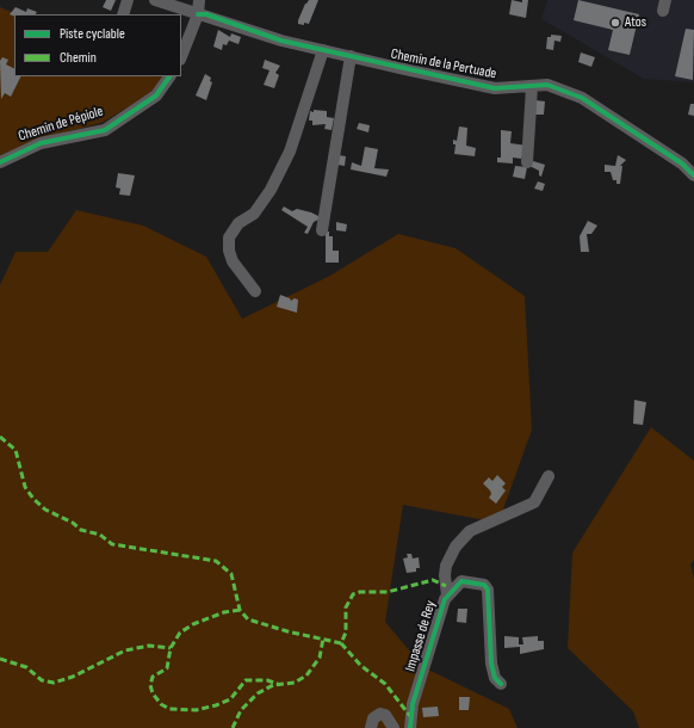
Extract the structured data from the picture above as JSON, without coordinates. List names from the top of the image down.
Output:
{
  "streets": {
    "street": ["Chemin de la Pertuade", "Chemin de Pépiole", "Impasse de Rey"]
  },
  "places": ["Atos"],
  "legend": ["Piste cyclable", "Chemin"]
}
